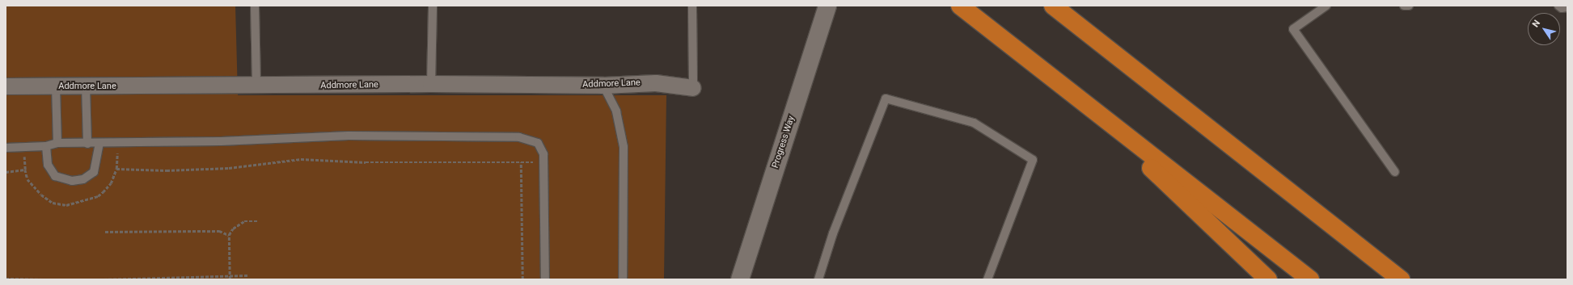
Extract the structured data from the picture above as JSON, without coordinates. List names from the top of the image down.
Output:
{
  "streets": {
    "street": ["Addmore Lane", "Progress Way"]
  },
  "north": "top left"
}
